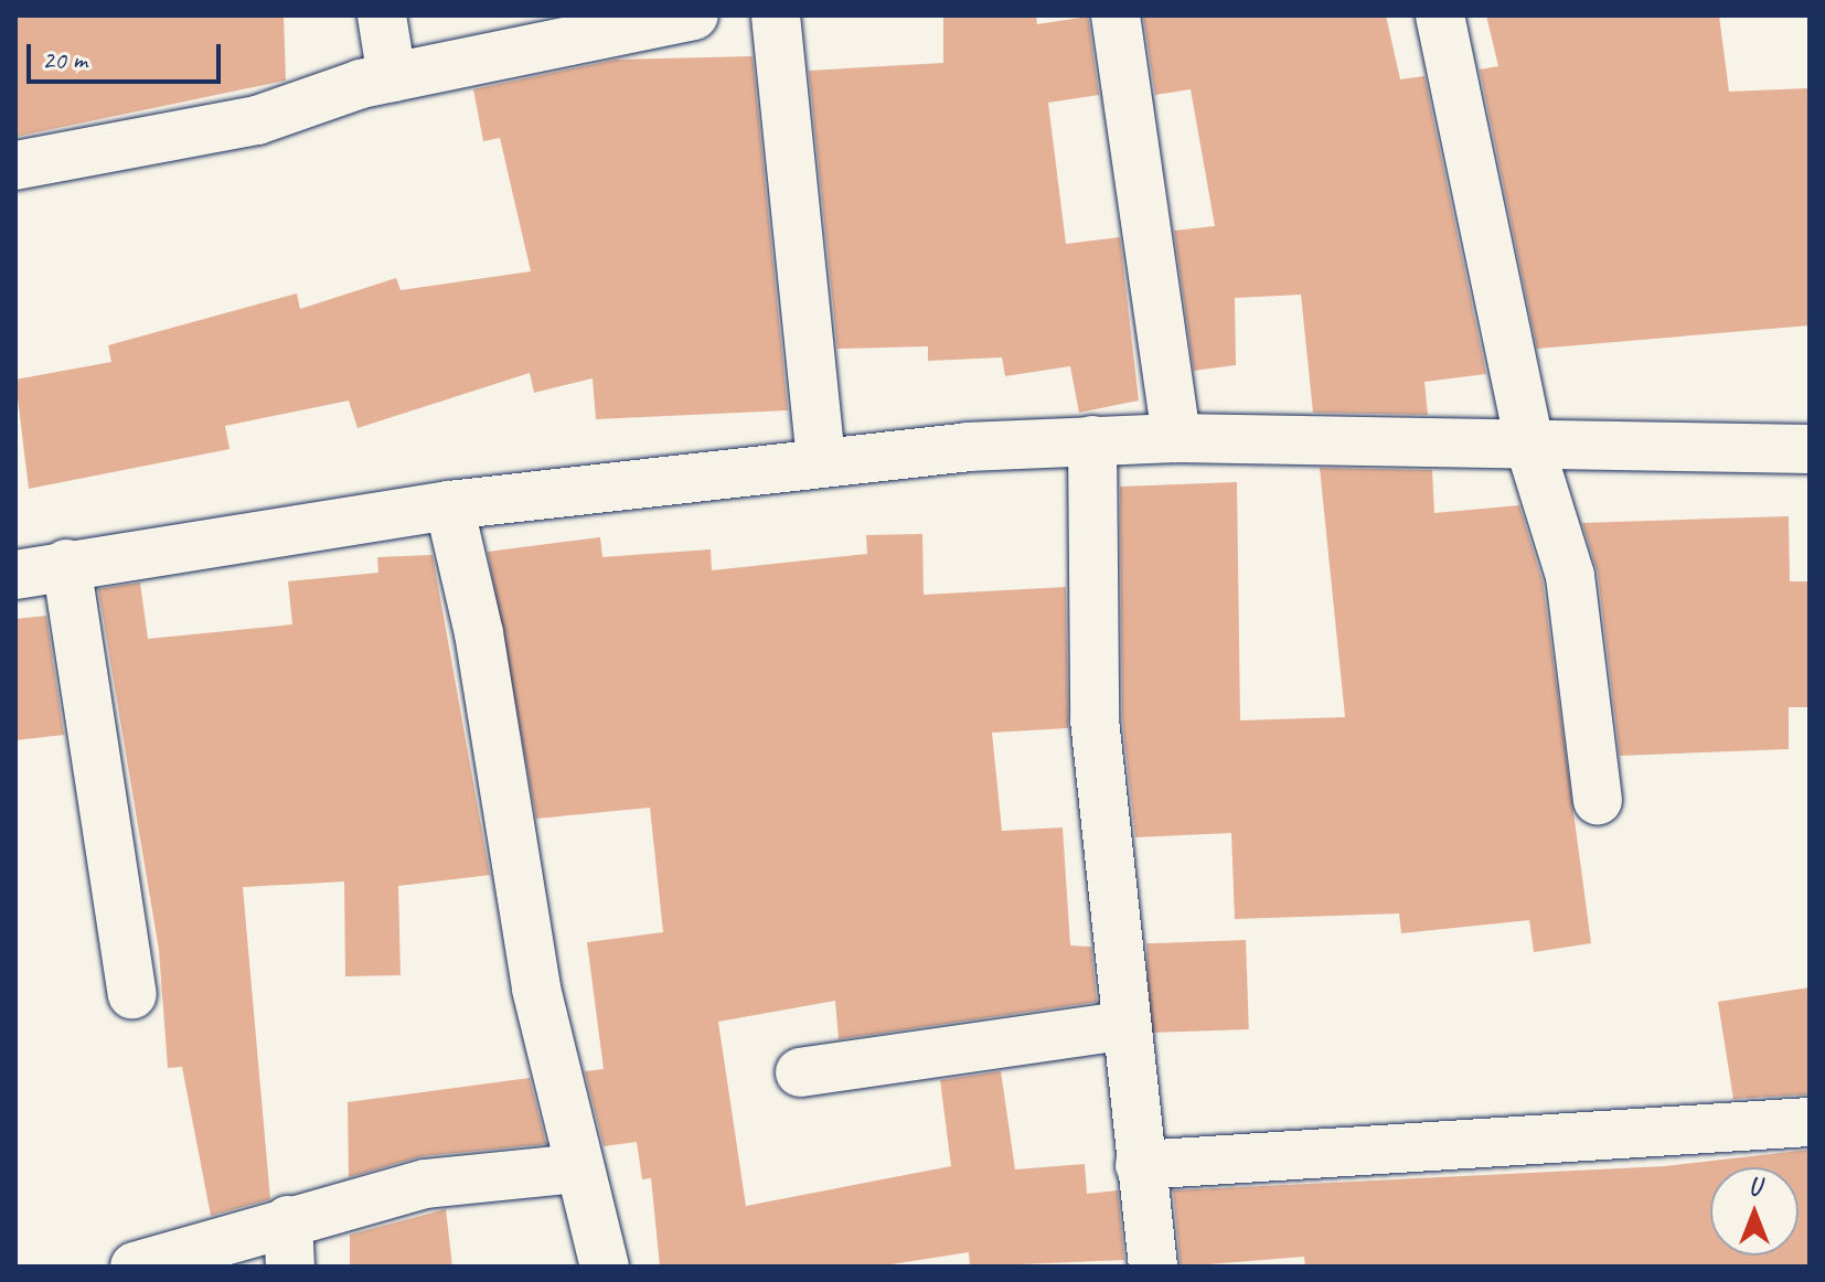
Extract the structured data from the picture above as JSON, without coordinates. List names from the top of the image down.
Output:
{
  "scale_bar": "20 m",
  "north": "top"
}
